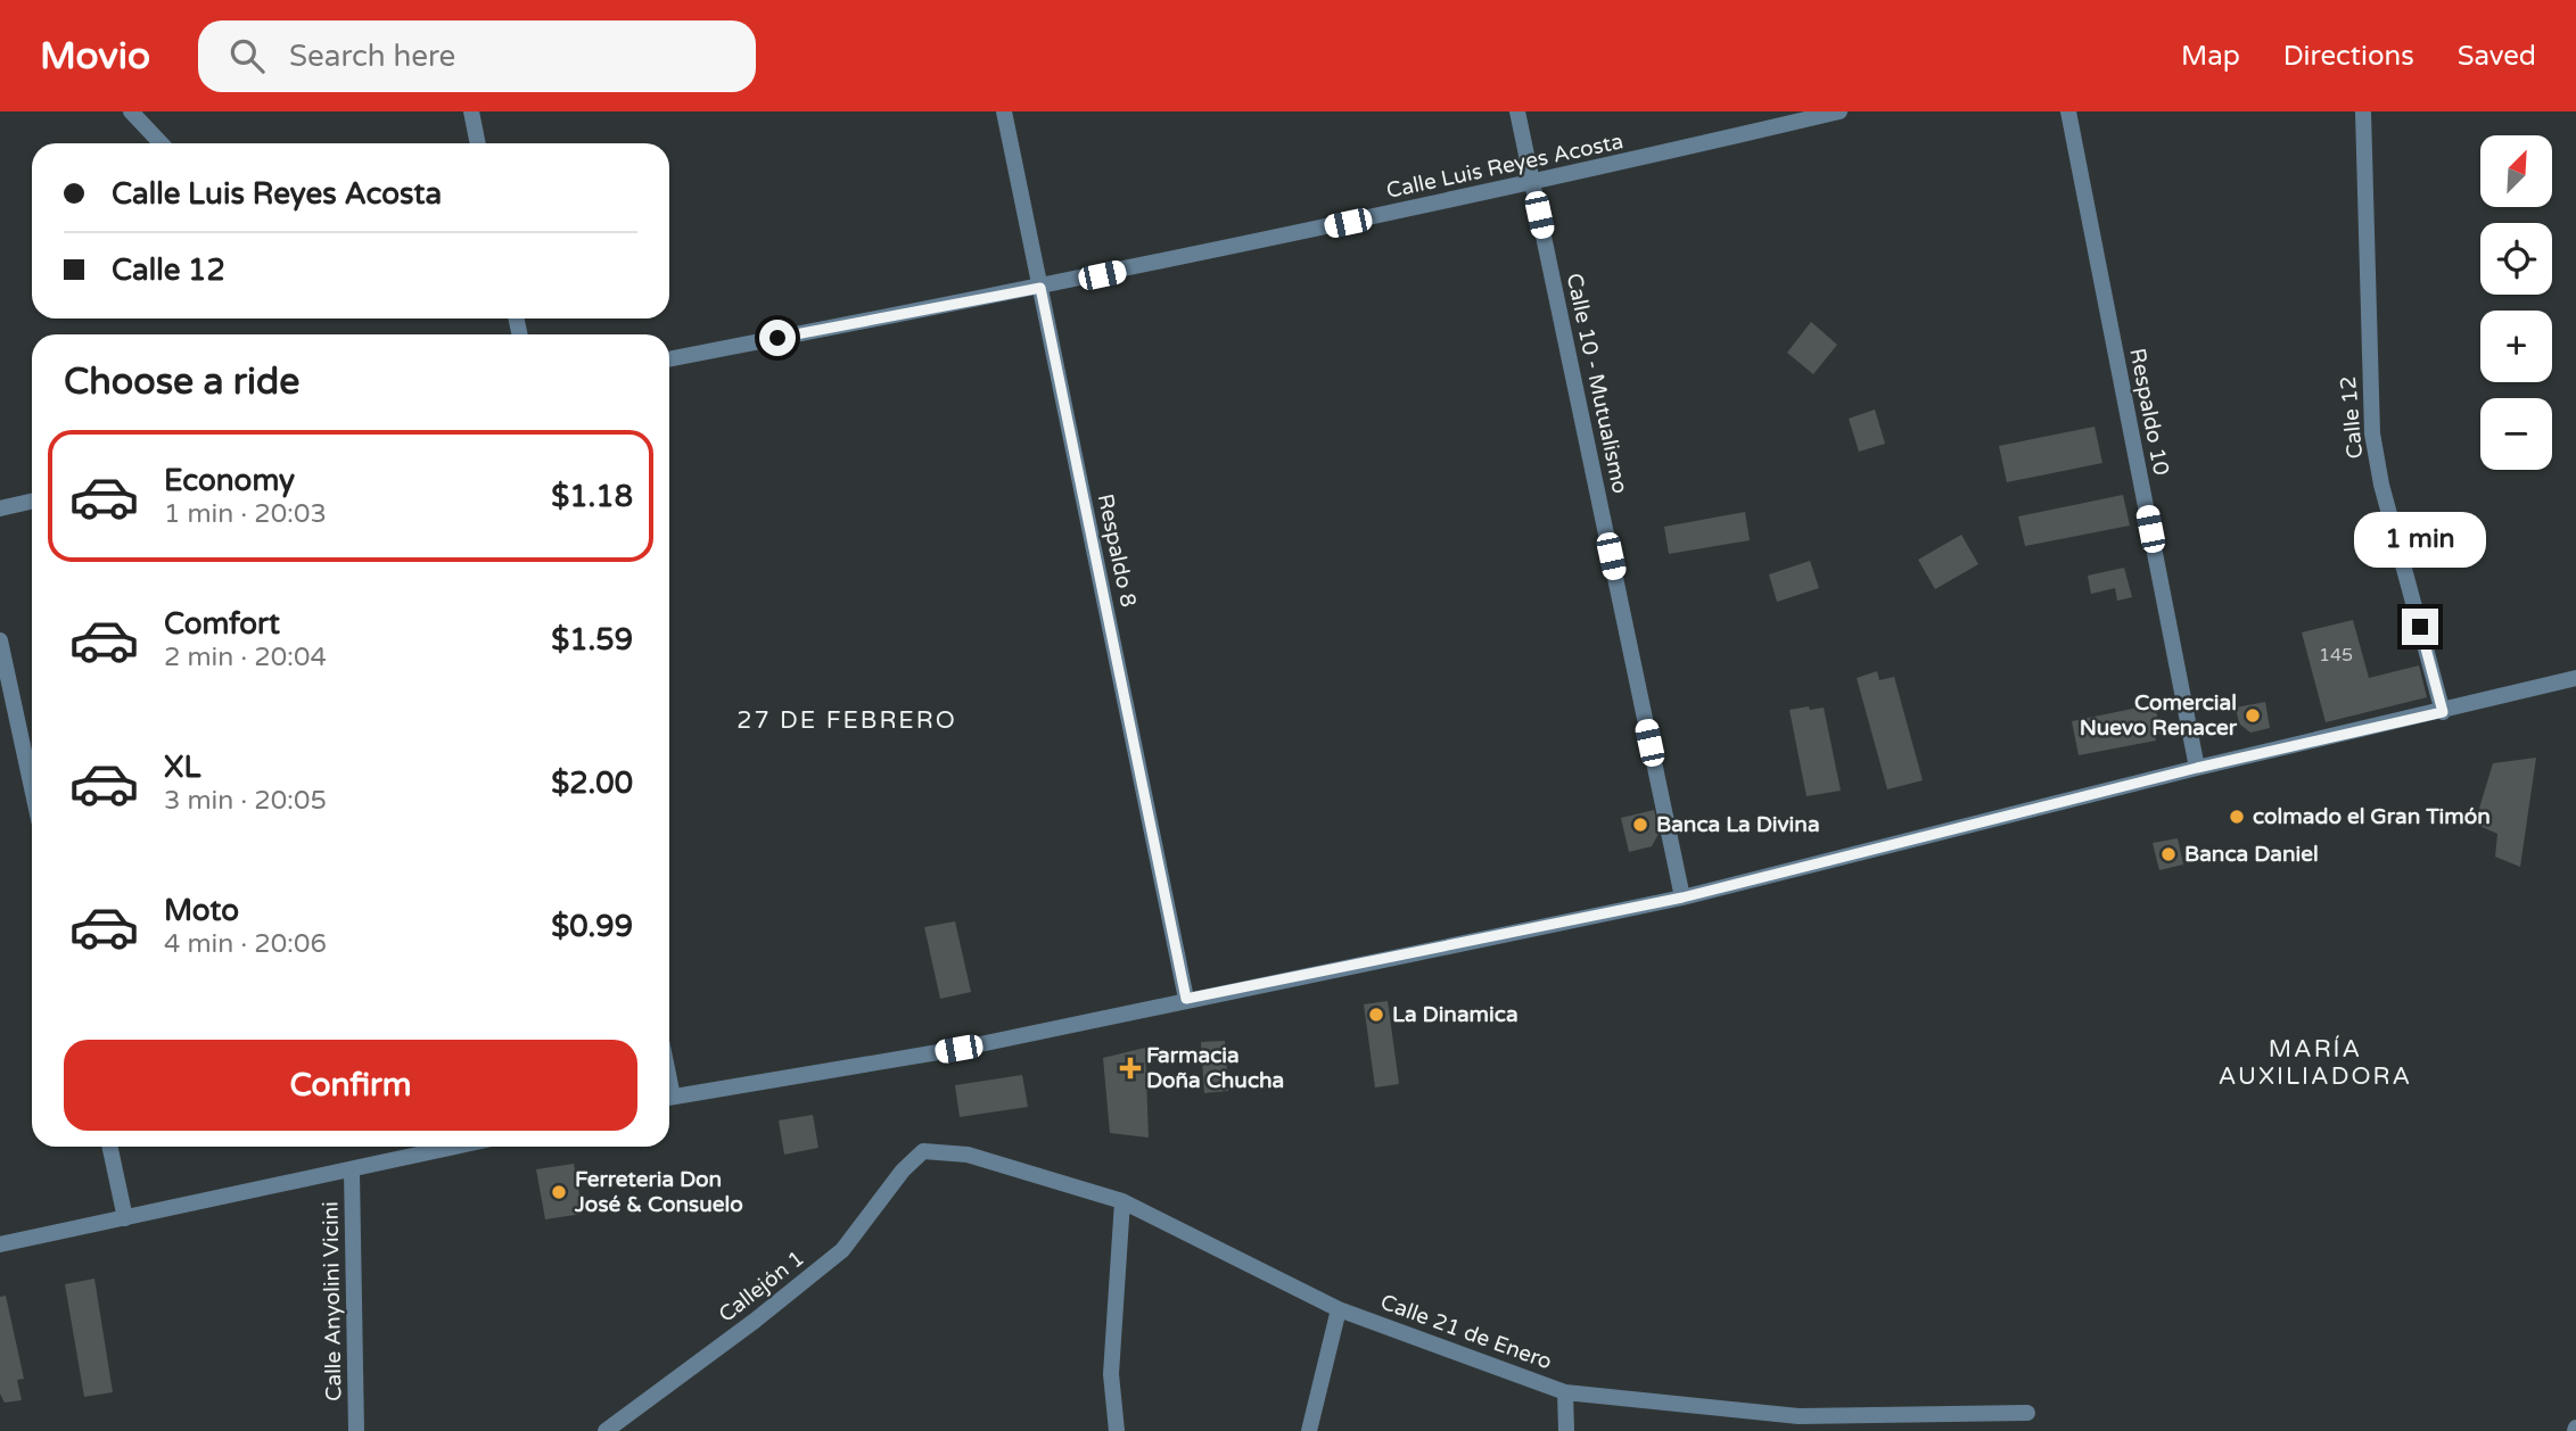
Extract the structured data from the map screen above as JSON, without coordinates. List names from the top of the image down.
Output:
{
  "streets": {
    "street": [
      "Calle Luis Reyes Acosta",
      "Calle 10 - Mutualismo",
      "Respaldo 10",
      "Calle 12",
      "Respaldo 8",
      "Callejón 1",
      "Calle Anyolini Vicini",
      "Calle 21 de Enero"
    ]
  },
  "crossings": [
    ["Calle Luis Reyes Acosta", "Calle 10 - Mutualismo"],
    ["Calle Luis Reyes Acosta", "Respaldo 8"],
    ["Callejón 1", "Calle 21 de Enero"]
  ],
  "districts": ["27 DE FEBRERO", "MARÍA AUXILIADORA"],
  "places": {
    "other": [
      "Comercial Nuevo Renacer",
      "colmado el Gran Timón",
      "Banca La Divina",
      "Banca Daniel",
      "La Dinamica",
      "Ferreteria Don José & Consuelo"
    ],
    "health": ["Farmacia Doña Chucha"]
  },
  "house_numbers": ["145"],
  "north": "top right",
  "page": {
    "header": "Movio",
    "search": "Search here",
    "nav": ["Map", "Directions", "Saved"],
    "map_buttons": ["+", "−"],
    "banner": ["Calle Luis Reyes Acosta", "Calle 12"],
    "heading": "Choose a ride",
    "list": [
      {
        "name": "Economy",
        "note": "1 min · 20:03",
        "value": "$1.18"
      },
      {
        "name": "Comfort",
        "note": "2 min · 20:04",
        "value": "$1.59"
      },
      {
        "name": "XL",
        "note": "3 min · 20:05",
        "value": "$2.00"
      },
      {
        "name": "Moto",
        "note": "4 min · 20:06",
        "value": "$0.99"
      }
    ],
    "bubble": "1 min",
    "buttons": "Confirm"
  }
}
